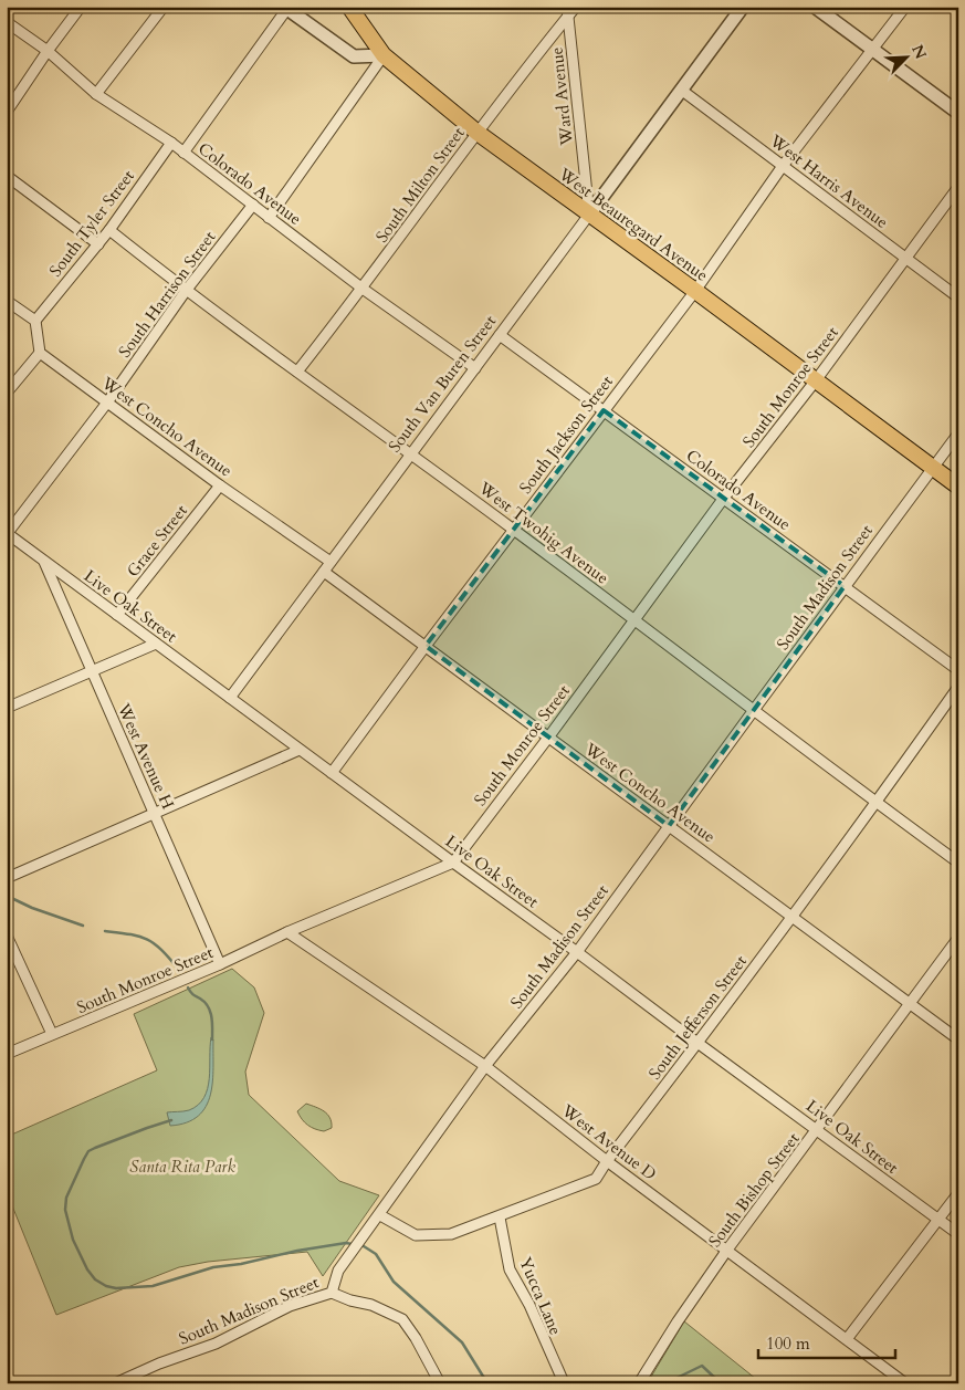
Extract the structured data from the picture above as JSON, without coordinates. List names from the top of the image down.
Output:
{
  "streets": {
    "main road": ["West Beauregard Avenue"],
    "street": [
      "Ward Avenue",
      "West Harris Avenue",
      "Colorado Avenue",
      "South Milton Street",
      "South Tyler Street",
      "South Harrison Street",
      "South Van Buren Street",
      "South Monroe Street",
      "West Concho Avenue",
      "South Jackson Street",
      "West Twohig Avenue",
      "Grace Street",
      "South Madison Street",
      "Live Oak Street",
      "West Avenue H",
      "South Jefferson Street",
      "West Avenue D",
      "South Bishop Street",
      "Yucca Lane"
    ]
  },
  "crossings": [
    ["Ward Avenue", "South Milton Street"],
    ["Ward Avenue", "West Beauregard Avenue"],
    ["Ward Avenue", "South Van Buren Street"],
    ["West Harris Avenue", "South Van Buren Street"],
    ["West Harris Avenue", "South Monroe Street"],
    ["West Harris Avenue", "South Jackson Street"],
    ["Colorado Avenue", "South Milton Street"],
    ["Colorado Avenue", "South Tyler Street"],
    ["Colorado Avenue", "South Harrison Street"],
    ["Colorado Avenue", "South Van Buren Street"],
    ["Colorado Avenue", "South Monroe Street"],
    ["Colorado Avenue", "South Jackson Street"],
    ["Colorado Avenue", "South Madison Street"],
    ["South Milton Street", "West Beauregard Avenue"],
    ["South Milton Street", "West Twohig Avenue"],
    ["South Tyler Street", "West Twohig Avenue"],
    ["West Beauregard Avenue", "South Van Buren Street"],
    ["West Beauregard Avenue", "South Monroe Street"],
    ["West Beauregard Avenue", "South Jackson Street"],
    ["West Beauregard Avenue", "South Madison Street"],
    ["South Harrison Street", "West Concho Avenue"],
    ["South Harrison Street", "West Twohig Avenue"],
    ["South Harrison Street", "Live Oak Street"],
    ["South Van Buren Street", "West Concho Avenue"],
    ["South Van Buren Street", "West Twohig Avenue"],
    ["South Van Buren Street", "Live Oak Street"],
    ["South Monroe Street", "West Concho Avenue"],
    ["South Monroe Street", "West Twohig Avenue"],
    ["South Monroe Street", "Live Oak Street"],
    ["South Monroe Street", "West Avenue H"],
    ["South Monroe Street", "West Avenue D"],
    ["West Concho Avenue", "South Jackson Street"],
    ["West Concho Avenue", "Grace Street"],
    ["West Concho Avenue", "South Madison Street"],
    ["West Concho Avenue", "South Jefferson Street"],
    ["West Concho Avenue", "South Bishop Street"],
    ["South Jackson Street", "West Twohig Avenue"],
    ["South Jackson Street", "Live Oak Street"],
    ["West Twohig Avenue", "South Madison Street"],
    ["West Twohig Avenue", "South Jefferson Street"],
    ["Grace Street", "Live Oak Street"],
    ["South Madison Street", "Live Oak Street"],
    ["South Madison Street", "South Jefferson Street"],
    ["South Madison Street", "West Avenue D"],
    ["Live Oak Street", "West Avenue H"],
    ["Live Oak Street", "South Jefferson Street"],
    ["Live Oak Street", "South Bishop Street"],
    ["South Jefferson Street", "West Avenue D"],
    ["South Jefferson Street", "Yucca Lane"],
    ["West Avenue D", "South Bishop Street"]
  ],
  "parks": ["Santa Rita Park"],
  "scale_bar": "100 m",
  "north": "top right"
}
